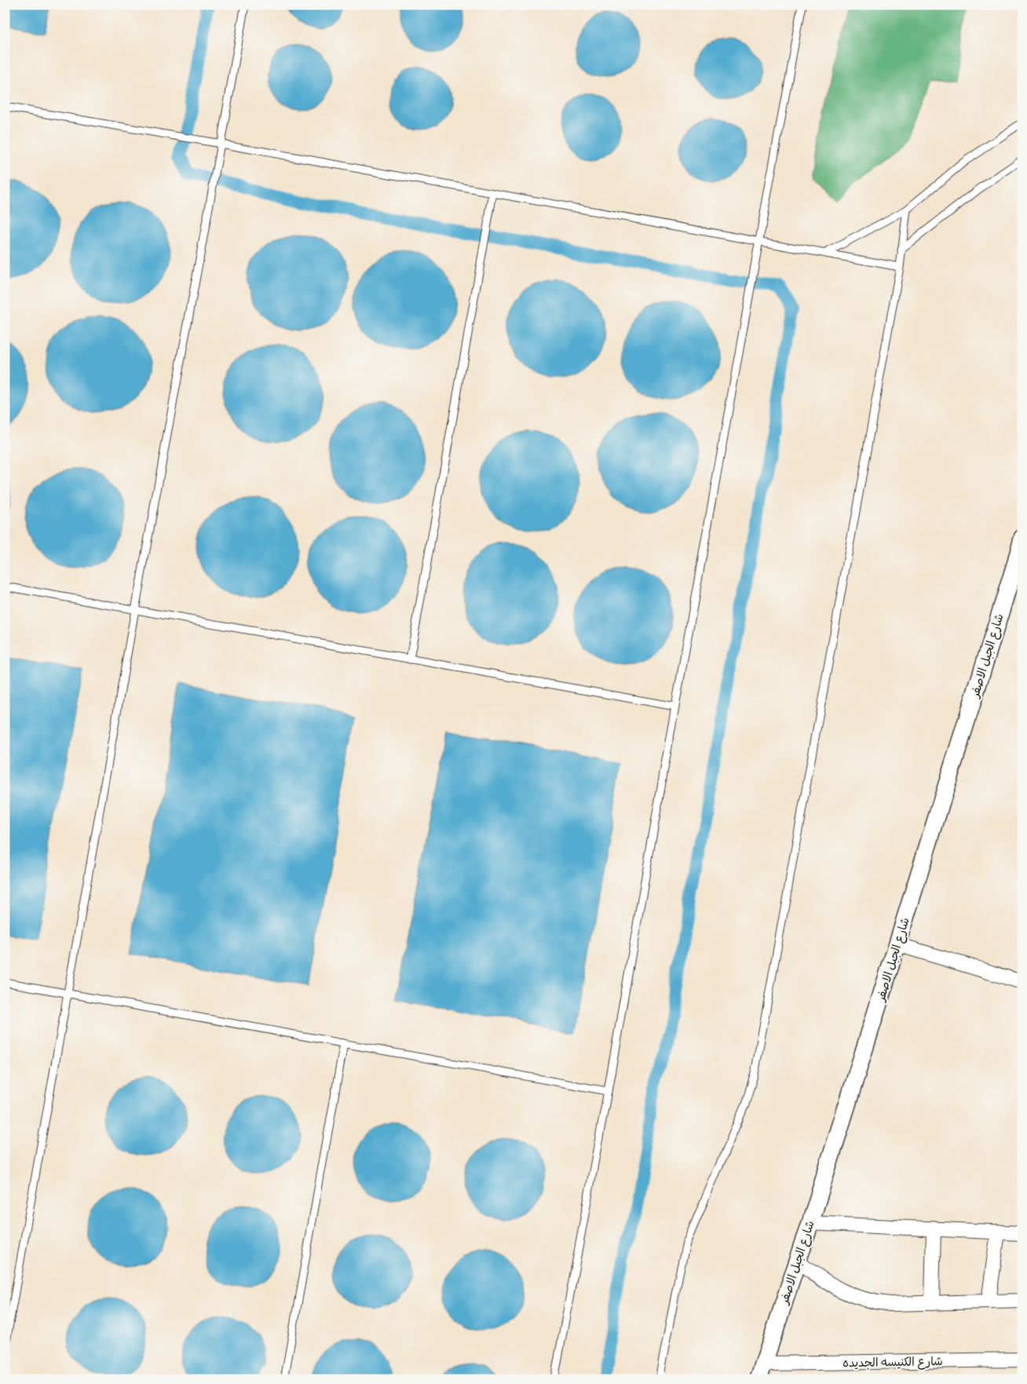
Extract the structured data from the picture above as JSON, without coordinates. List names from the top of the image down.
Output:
{
  "streets": {
    "street": ["شارع الجبل الاصفر", "شارع الكنيسه الجديده"]
  },
  "crossings": [
    ["شارع الجبل الاصفر", "شارع الكنيسه الجديده"]
  ]
}
